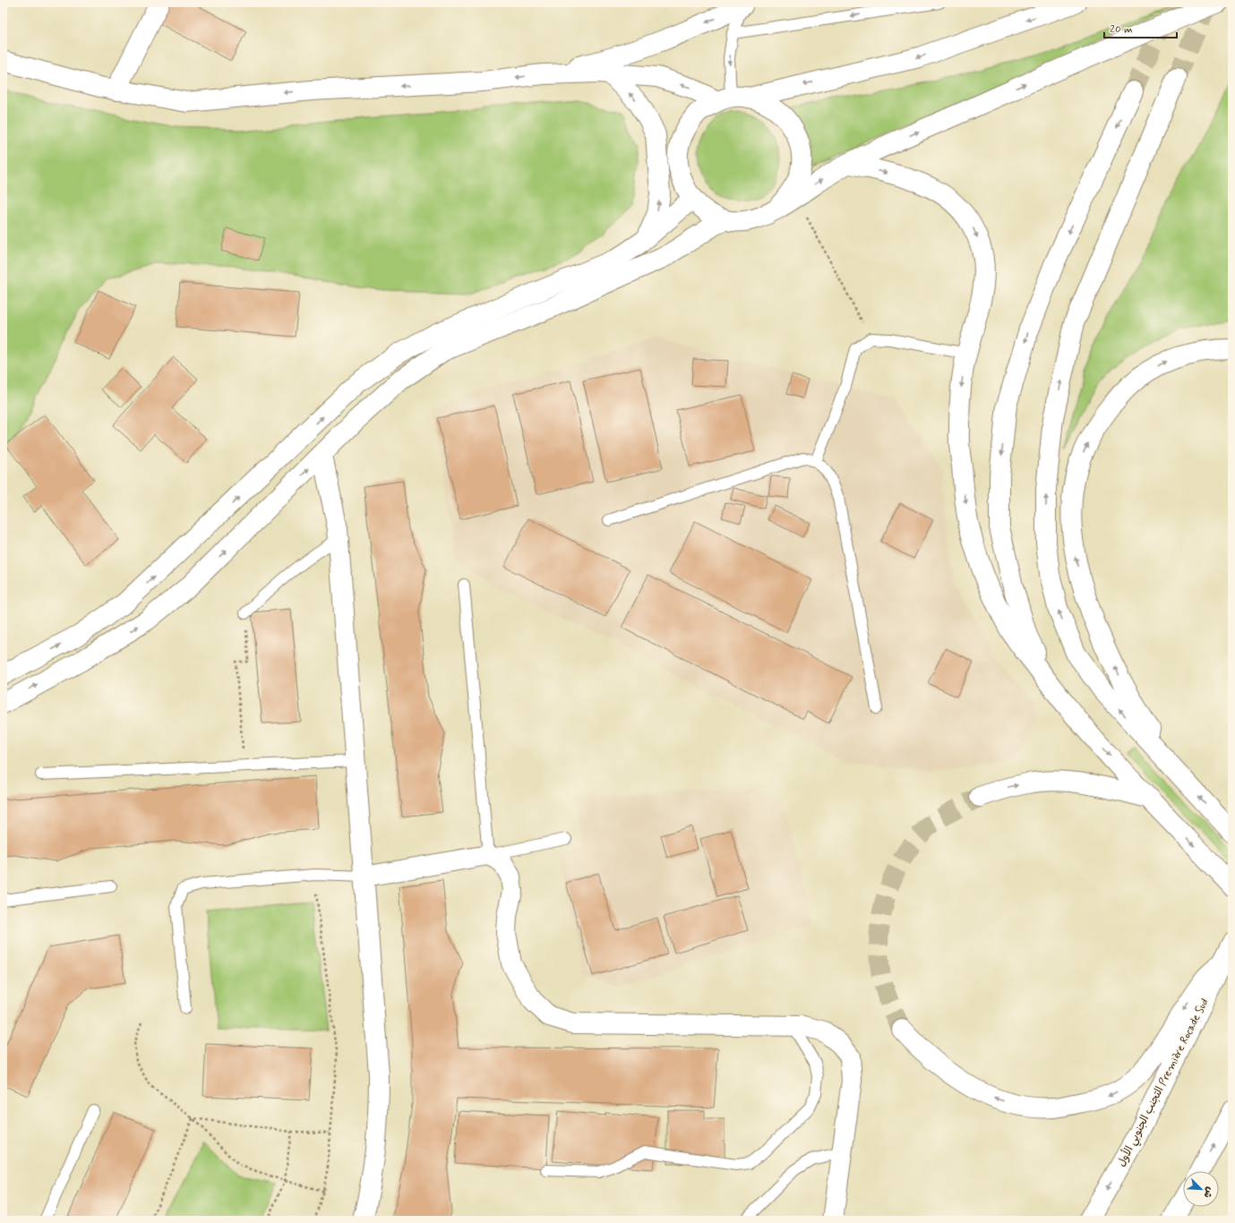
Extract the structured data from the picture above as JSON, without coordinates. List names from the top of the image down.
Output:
{
  "streets": {
    "main road": ["التجنب الجنوبي الأول Première Rocade Sud"]
  },
  "scale_bar": "20 m",
  "north": "bottom right"
}
